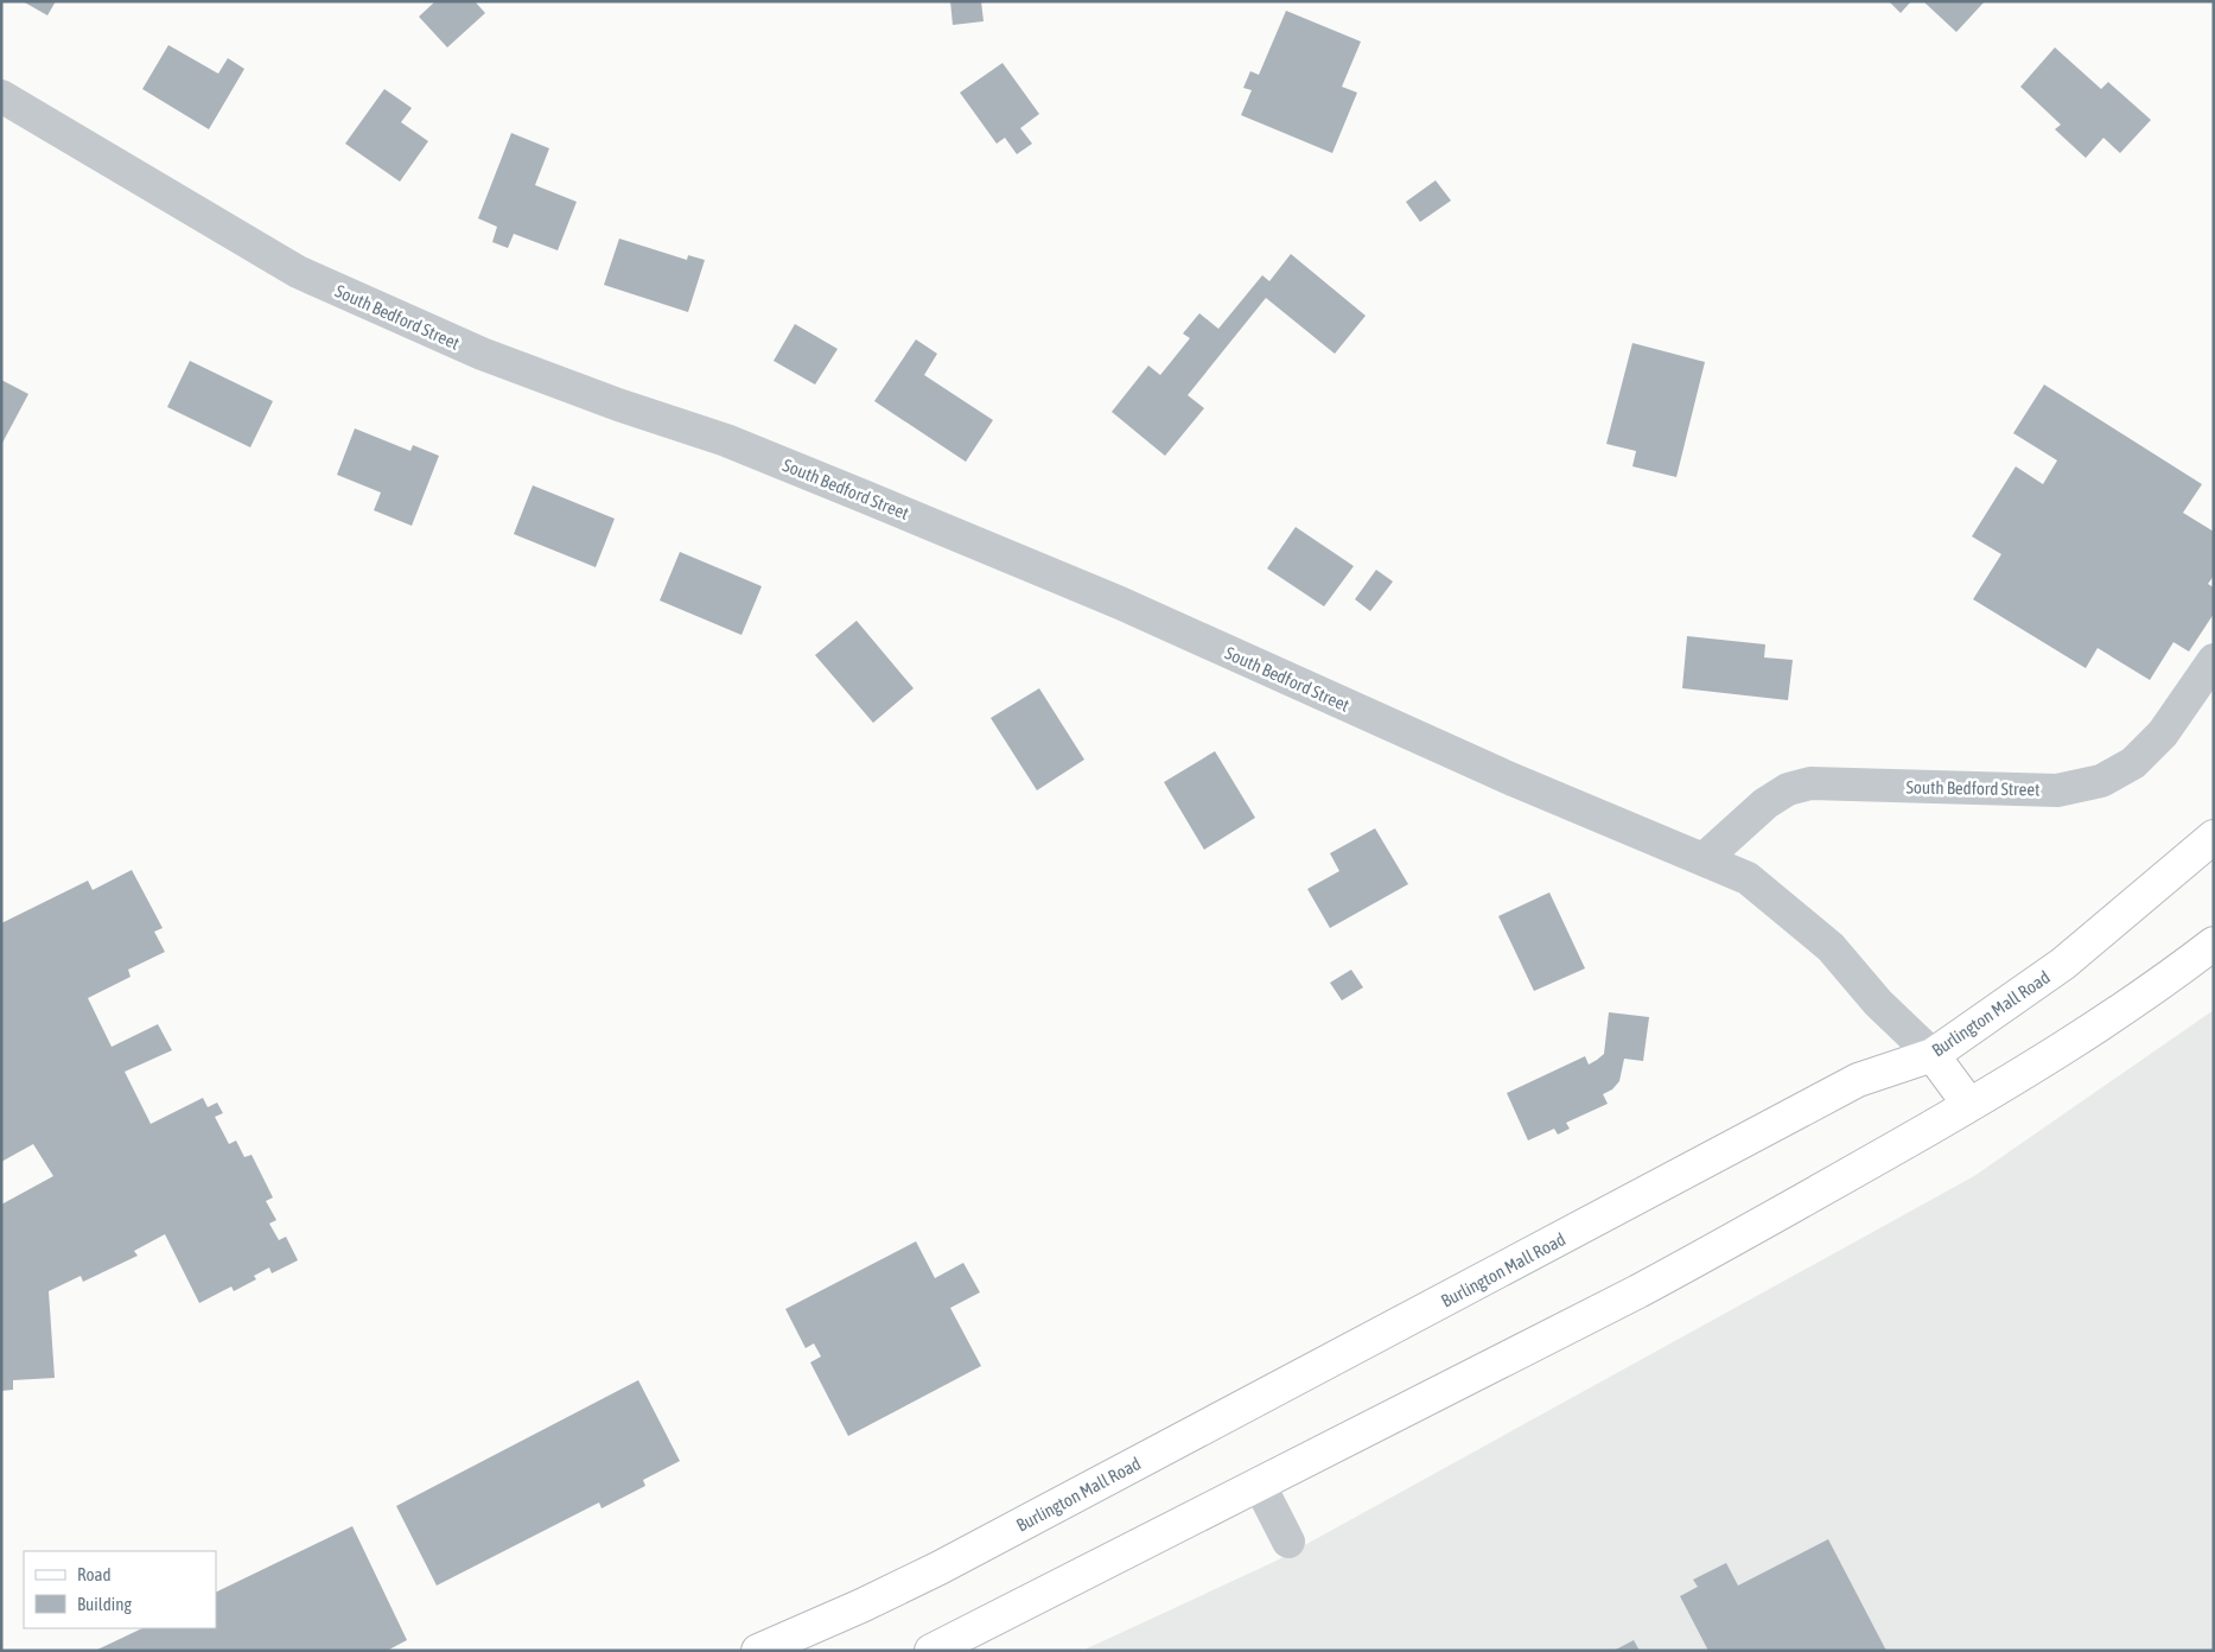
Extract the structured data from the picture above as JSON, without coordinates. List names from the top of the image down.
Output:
{
  "streets": {
    "main road": ["Burlington Mall Road"],
    "street": ["South Bedford Street"]
  },
  "crossings": [
    ["South Bedford Street", "Burlington Mall Road"]
  ],
  "legend": ["Road", "Building"]
}
